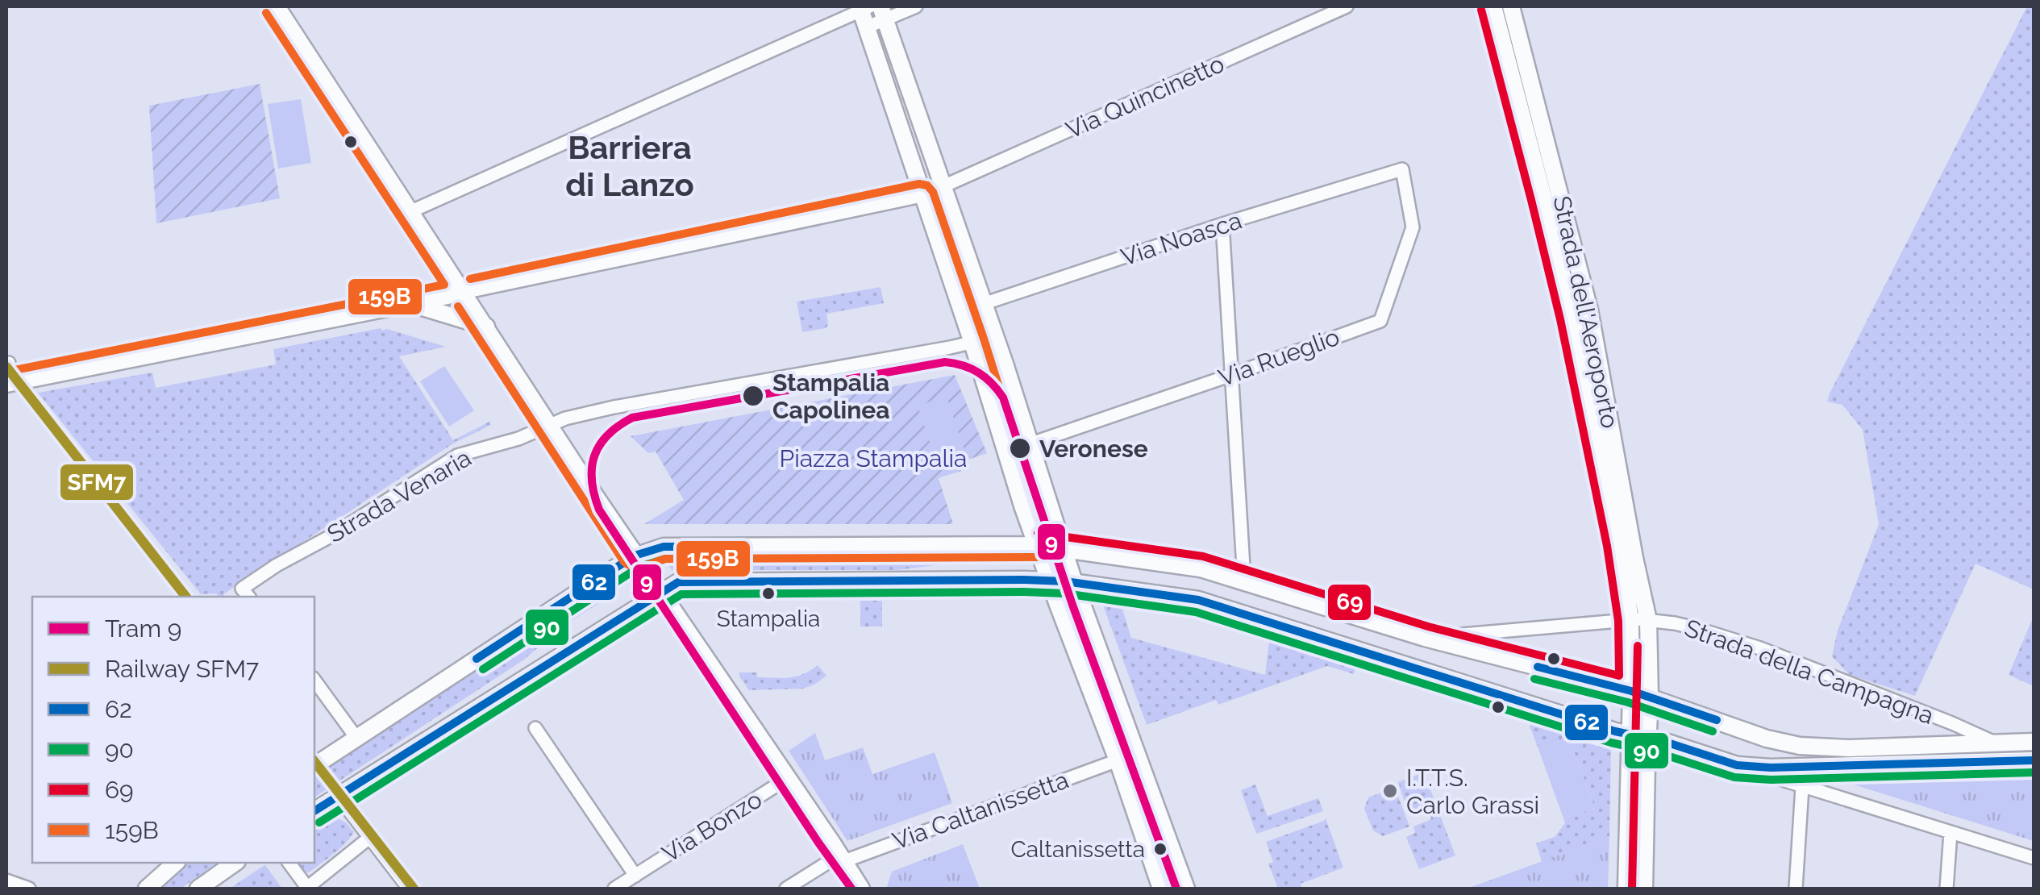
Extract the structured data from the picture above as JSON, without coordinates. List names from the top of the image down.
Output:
{
  "streets": {
    "main road": ["Strada dell'Aeroporto"],
    "street": [
      "Via Quincinetto",
      "Via Noasca",
      "Via Rueglio",
      "Strada Venaria",
      "Strada della Campagna",
      "Via Caltanissetta",
      "Via Bonzo"
    ]
  },
  "crossings": [
    ["Via Noasca", "Via Rueglio"],
    ["Strada dell'Aeroporto", "Strada della Campagna"]
  ],
  "districts": ["Barriera di Lanzo"],
  "parks": ["Piazza Stampalia"],
  "places": [
    "Stampalia Capolinea",
    "Veronese",
    "Stampalia",
    "I.T.T.S. Carlo Grassi",
    "Caltanissetta"
  ],
  "lines": [
    "transit line 69",
    "transit line 159B",
    "tram line 9",
    "rail line SFM7",
    "transit line 62",
    "transit line 90"
  ],
  "legend": [
    "Tram 9",
    "Railway SFM7",
    "62",
    "90",
    "69",
    "159B"
  ]
}
